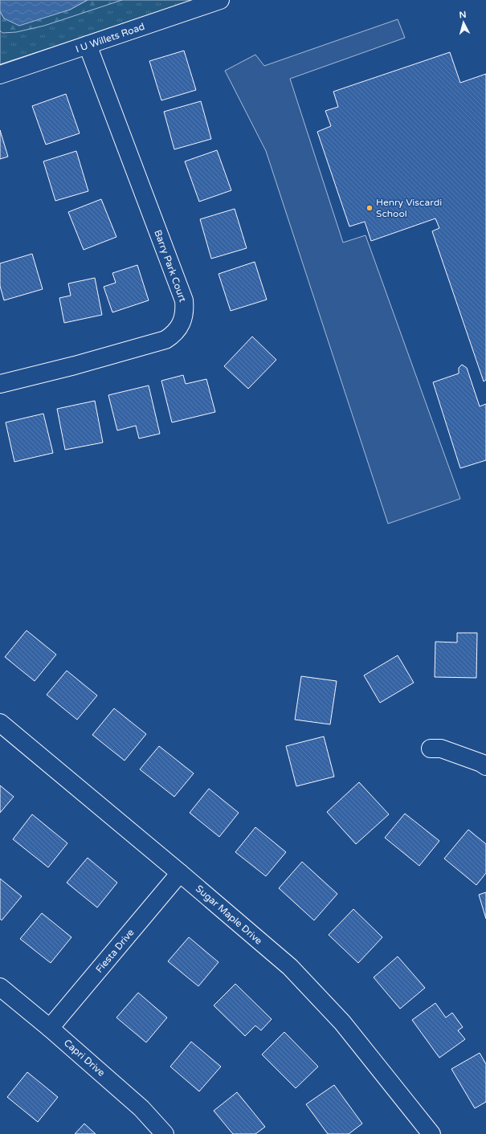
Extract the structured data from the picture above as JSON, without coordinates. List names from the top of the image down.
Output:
{
  "streets": {
    "street": [
      "I U Willets Road",
      "Barry Park Court",
      "Sugar Maple Drive",
      "Fiesta Drive",
      "Capri Drive"
    ]
  },
  "crossings": [
    ["I U Willets Road", "Barry Park Court"],
    ["Sugar Maple Drive", "Fiesta Drive"],
    ["Fiesta Drive", "Capri Drive"]
  ],
  "places": ["Henry Viscardi School"],
  "north": "top"
}
